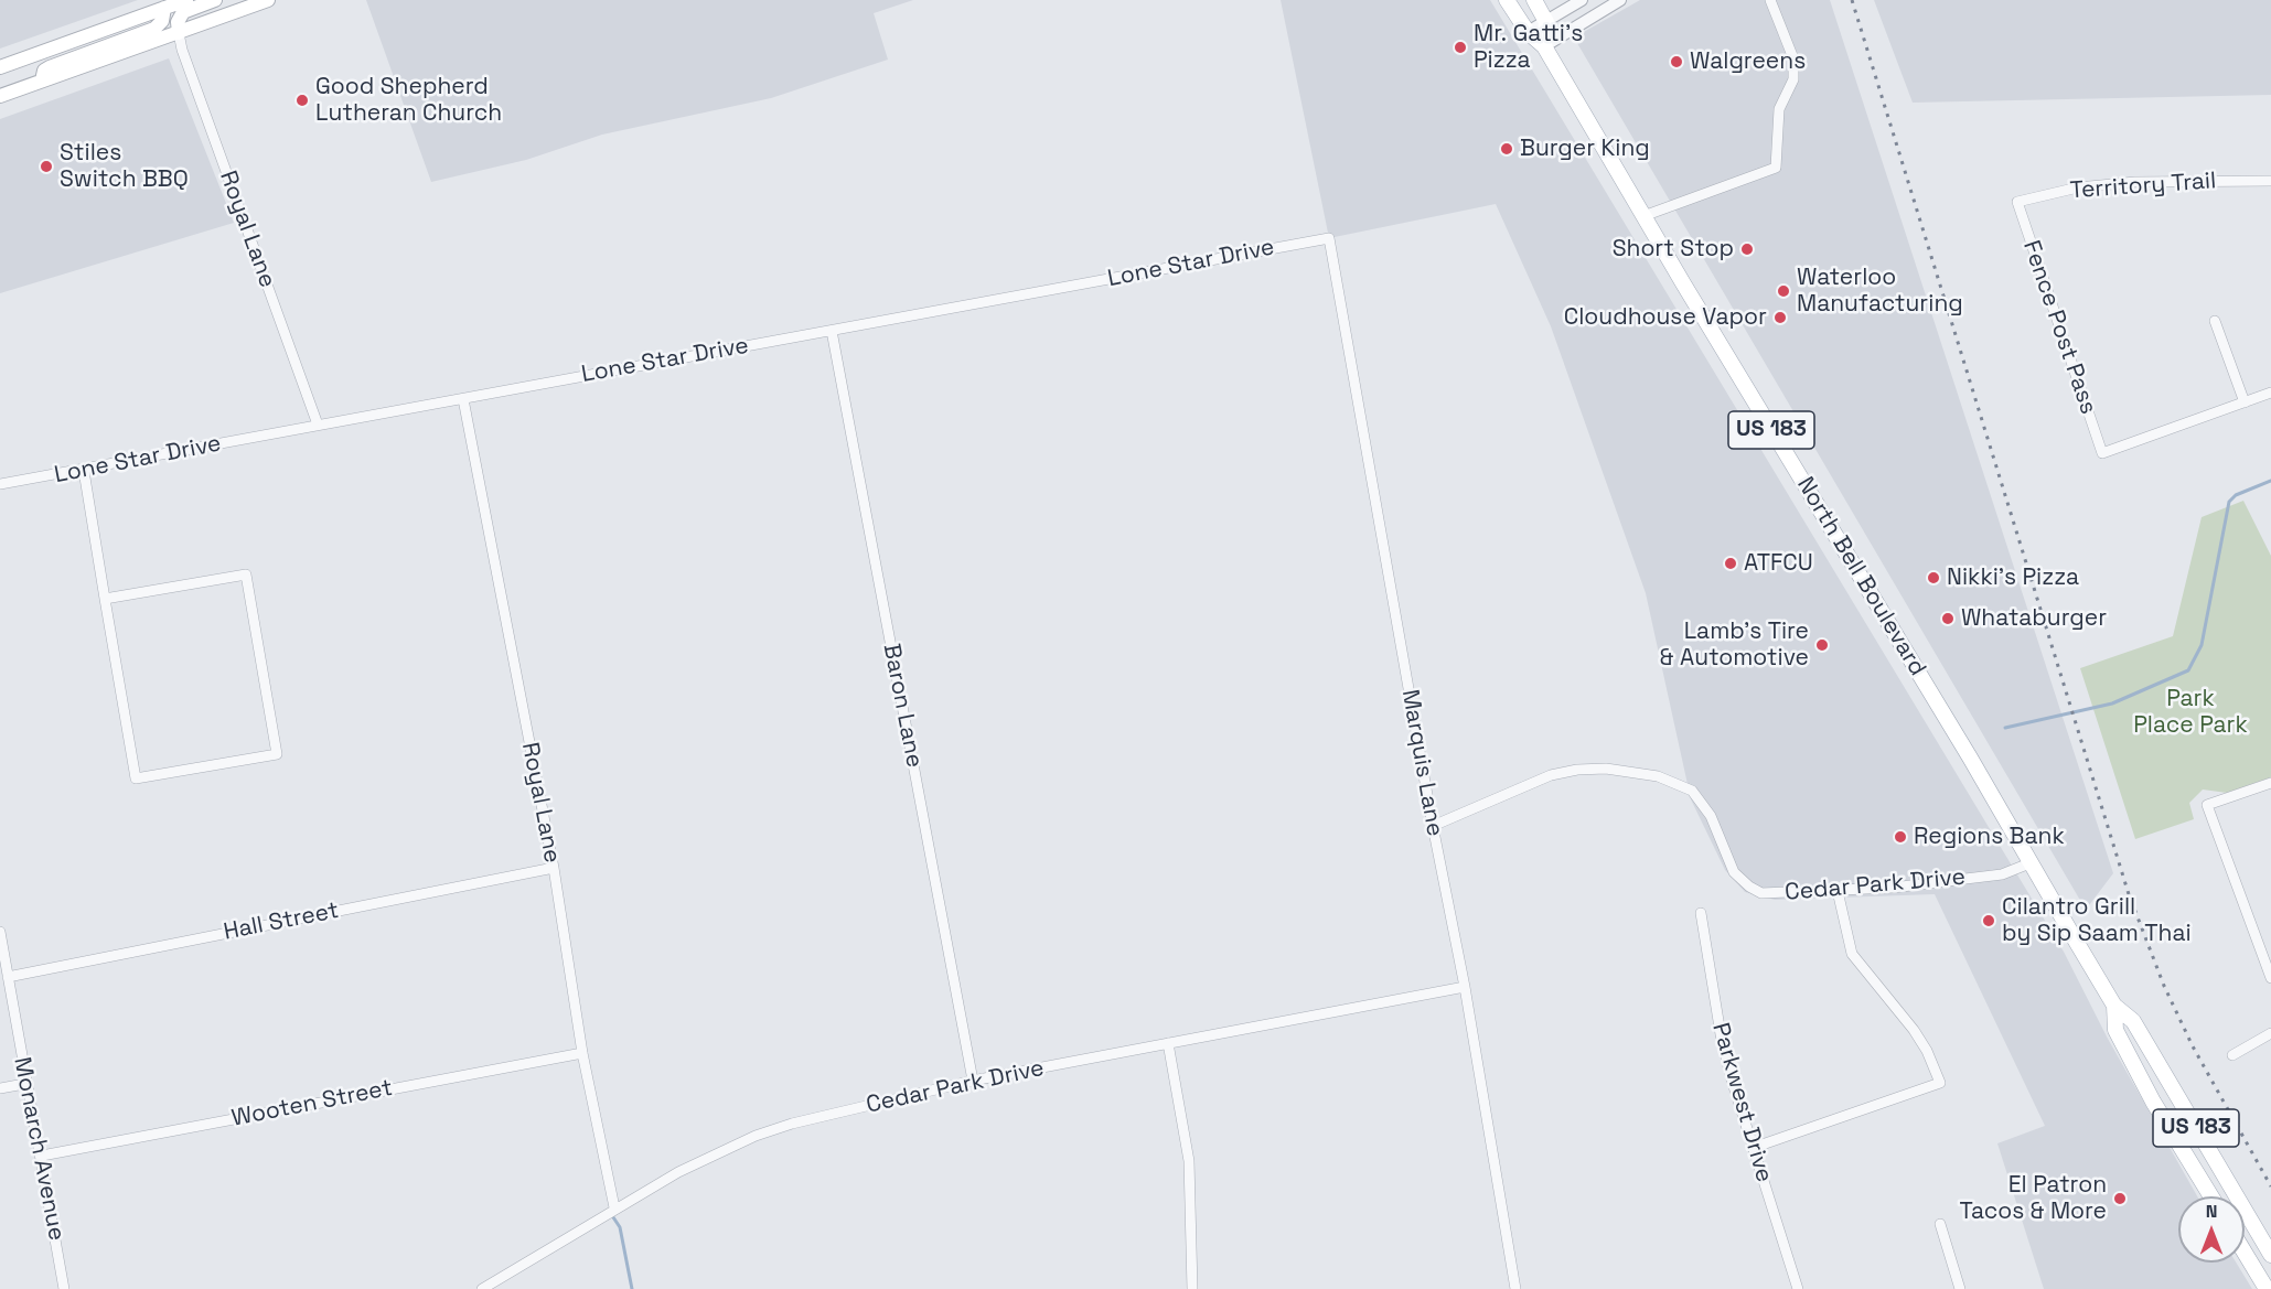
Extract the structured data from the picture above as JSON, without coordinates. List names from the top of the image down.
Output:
{
  "streets": {
    "main road": ["US 183", "North Bell Boulevard"],
    "street": [
      "Territory Trail",
      "Royal Lane",
      "Lone Star Drive",
      "Fence Post Pass",
      "Baron Lane",
      "Marquis Lane",
      "Cedar Park Drive",
      "Hall Street",
      "Parkwest Drive",
      "Wooten Street",
      "Monarch Avenue"
    ]
  },
  "crossings": [
    ["Territory Trail", "Fence Post Pass"],
    ["Royal Lane", "Lone Star Drive"],
    ["Royal Lane", "Cedar Park Drive"],
    ["Royal Lane", "Hall Street"],
    ["Royal Lane", "Wooten Street"],
    ["Lone Star Drive", "Baron Lane"],
    ["Lone Star Drive", "Marquis Lane"],
    ["North Bell Boulevard", "Cedar Park Drive"],
    ["Baron Lane", "Cedar Park Drive"],
    ["Marquis Lane", "Cedar Park Drive"],
    ["Hall Street", "Monarch Avenue"],
    ["Wooten Street", "Monarch Avenue"]
  ],
  "parks": ["Park Place Park"],
  "places": [
    "Mr. Gatti's Pizza",
    "Walgreens",
    "Good Shepherd Lutheran Church",
    "Burger King",
    "Stiles Switch BBQ",
    "Short Stop",
    "Waterloo Manufacturing",
    "Cloudhouse Vapor",
    "ATFCU",
    "Nikki's Pizza",
    "Whataburger",
    "Lamb's Tire & Automotive",
    "Regions Bank",
    "Cilantro Grill by Sip Saam Thai",
    "El Patron Tacos & More"
  ],
  "north": "top"
}
